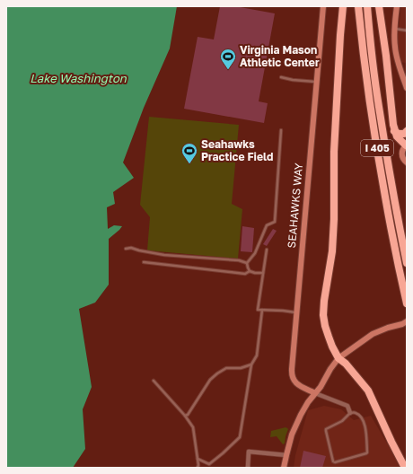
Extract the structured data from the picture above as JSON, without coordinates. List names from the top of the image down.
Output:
{
  "streets": {
    "highway": ["I 405"],
    "street": ["SEAHAWKS WAY"]
  },
  "water": ["Lake Washington"],
  "places": {
    "sports": ["Virginia Mason Athletic Center", "Seahawks Practice Field"]
  }
}
